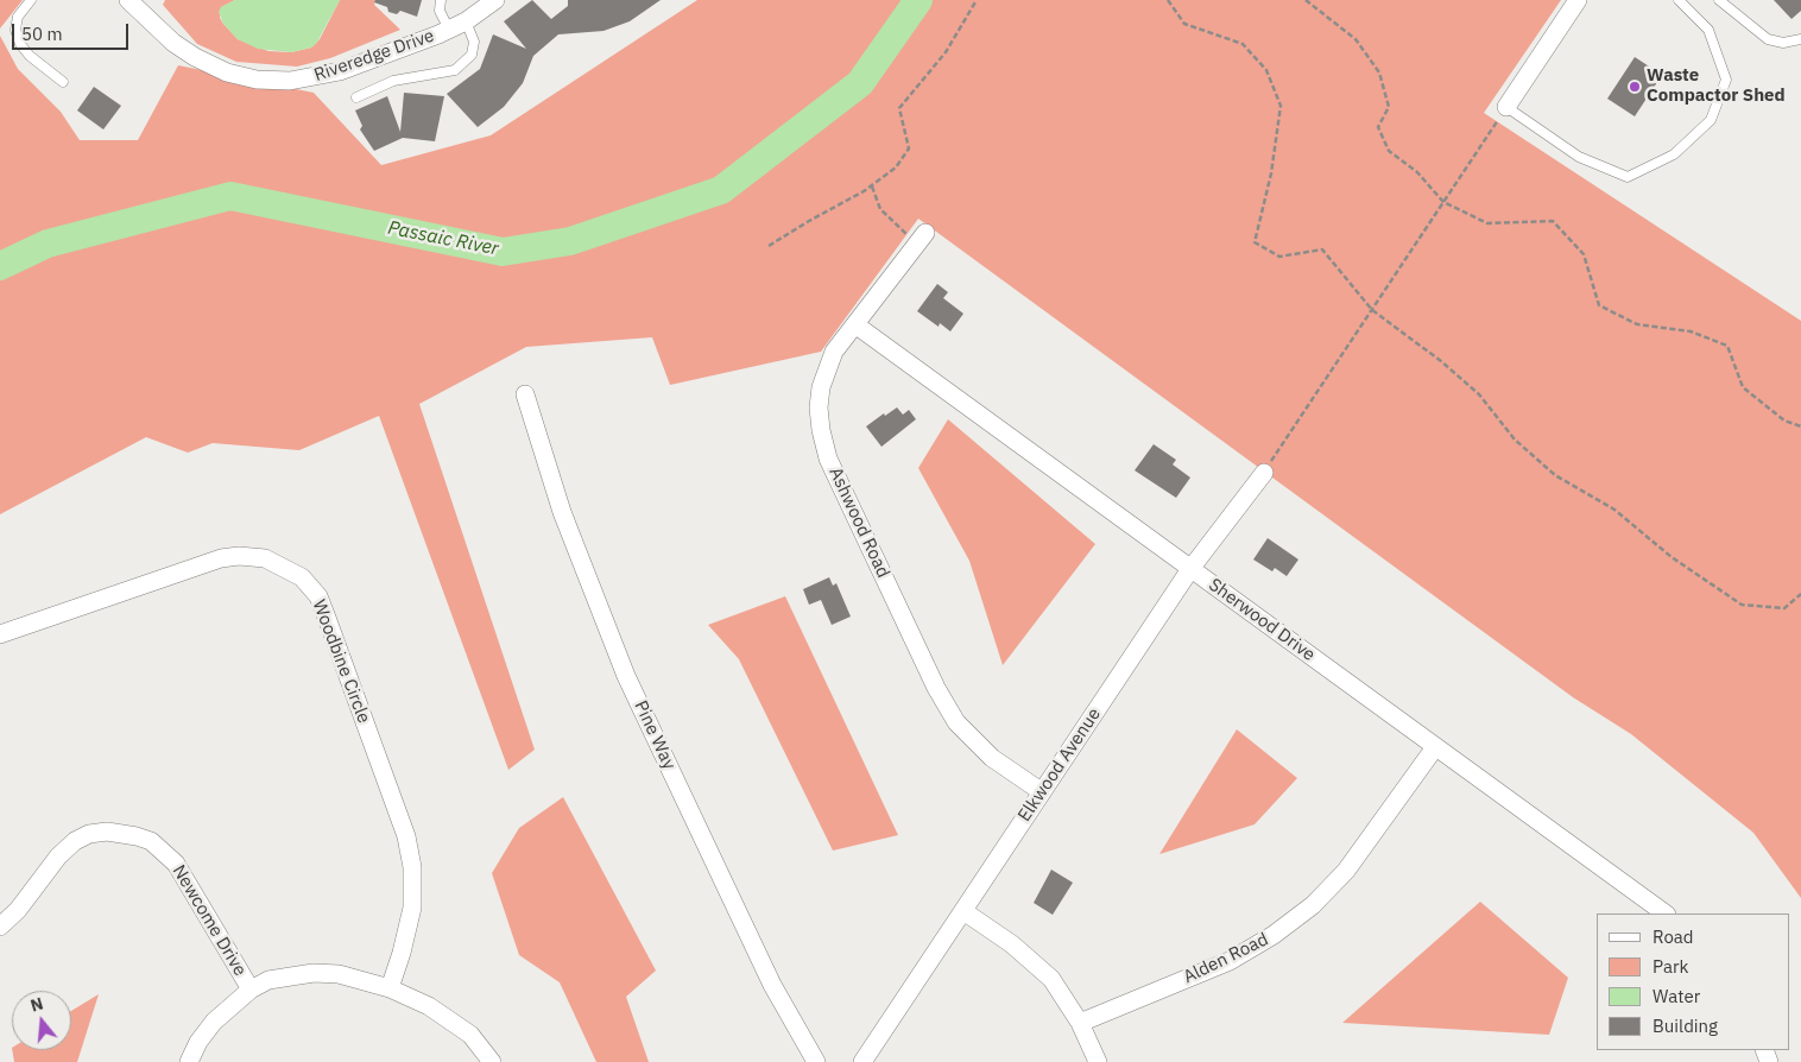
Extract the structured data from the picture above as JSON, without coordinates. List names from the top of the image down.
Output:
{
  "streets": {
    "street": [
      "Riveredge Drive",
      "Ashwood Road",
      "Sherwood Drive",
      "Woodbine Circle",
      "Pine Way",
      "Elkwood Avenue",
      "Newcome Drive",
      "Alden Road"
    ]
  },
  "crossings": [
    ["Ashwood Road", "Sherwood Drive"],
    ["Ashwood Road", "Elkwood Avenue"],
    ["Sherwood Drive", "Elkwood Avenue"],
    ["Sherwood Drive", "Alden Road"]
  ],
  "water": ["Passaic River"],
  "places": ["Waste Compactor Shed"],
  "legend": [
    "Road",
    "Park",
    "Water",
    "Building"
  ],
  "scale_bar": "50 m",
  "north": "top"
}
